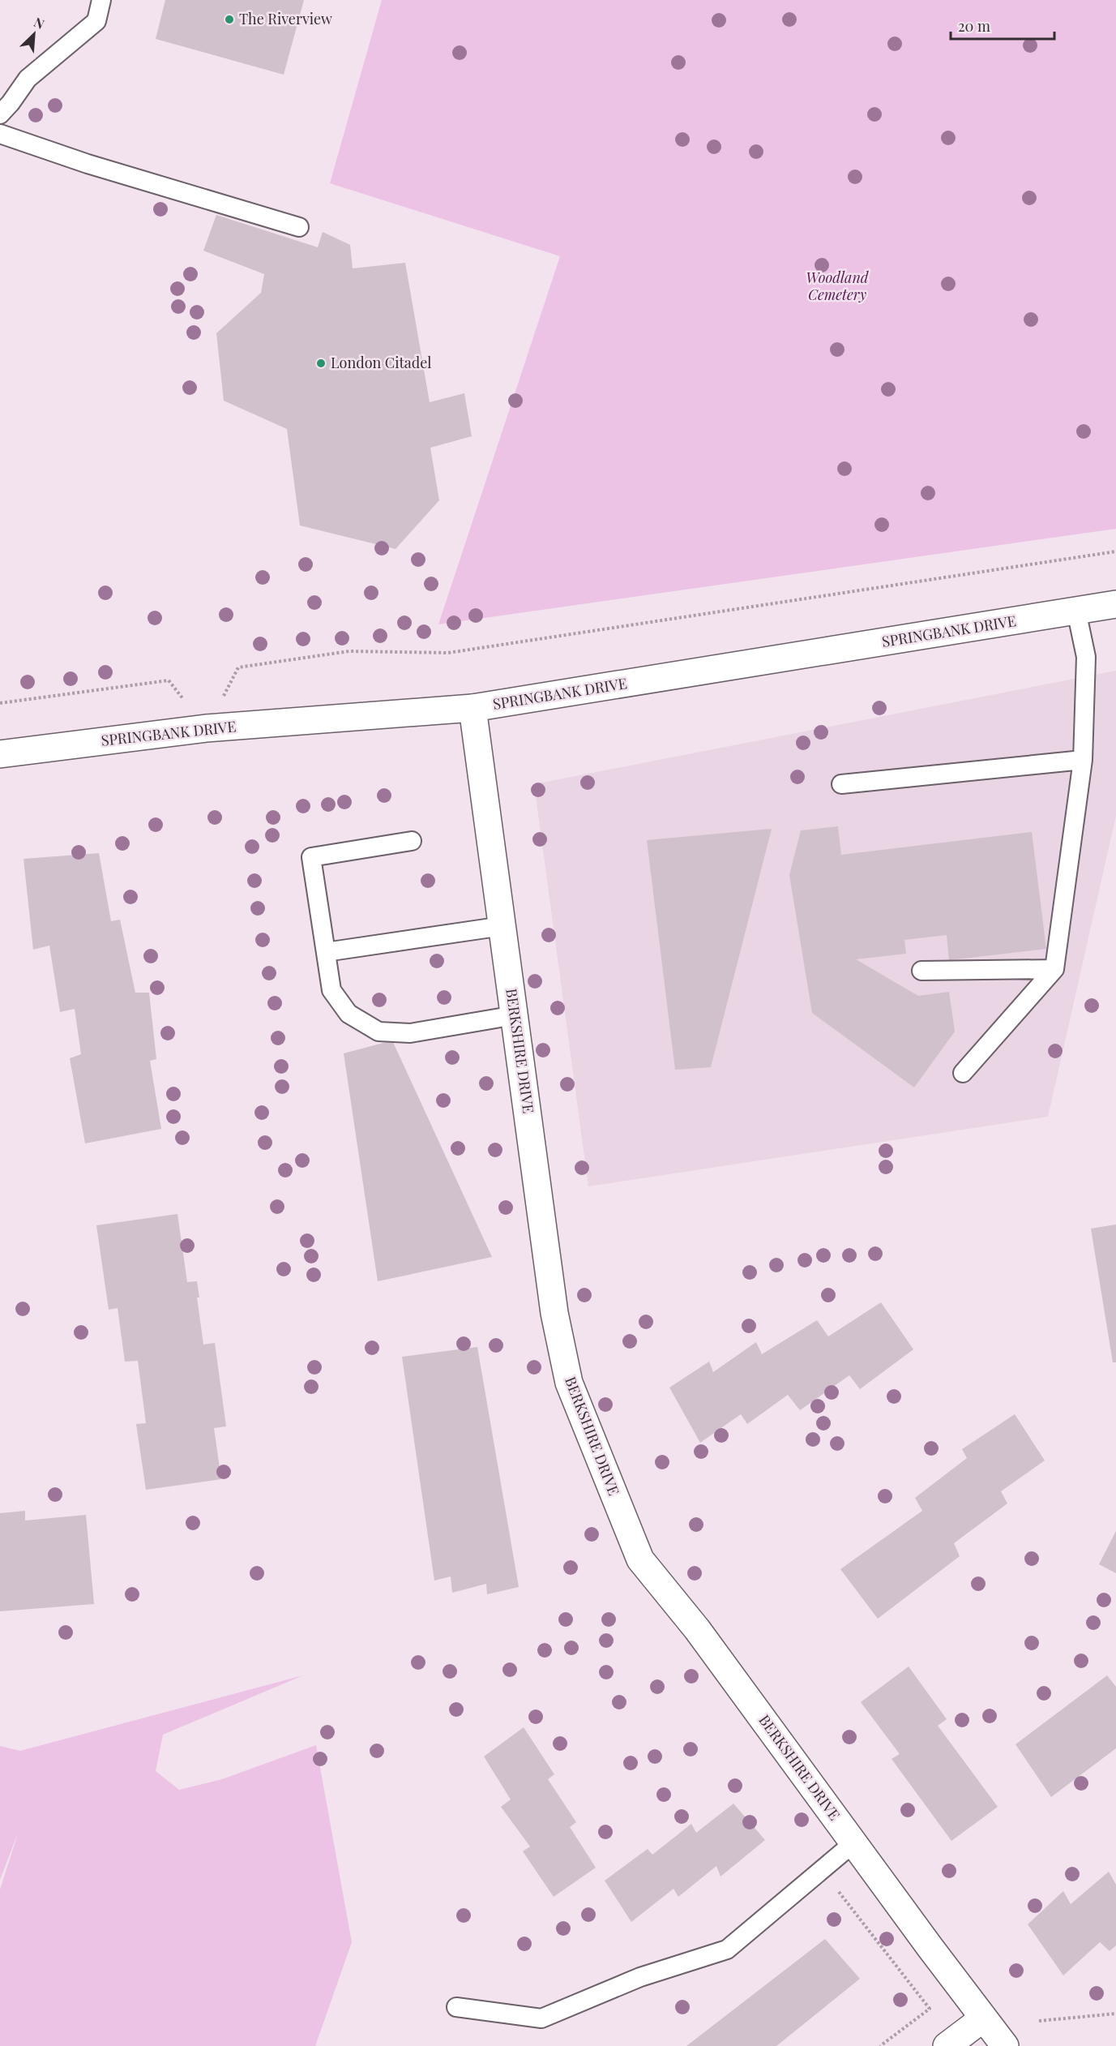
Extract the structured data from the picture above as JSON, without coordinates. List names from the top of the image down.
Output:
{
  "streets": {
    "street": ["SPRINGBANK DRIVE", "BERKSHIRE DRIVE"]
  },
  "crossings": [
    ["SPRINGBANK DRIVE", "BERKSHIRE DRIVE"]
  ],
  "parks": ["Woodland Cemetery"],
  "places": ["The Riverview", "London Citadel"],
  "scale_bar": "20 m",
  "north": "top right"
}
